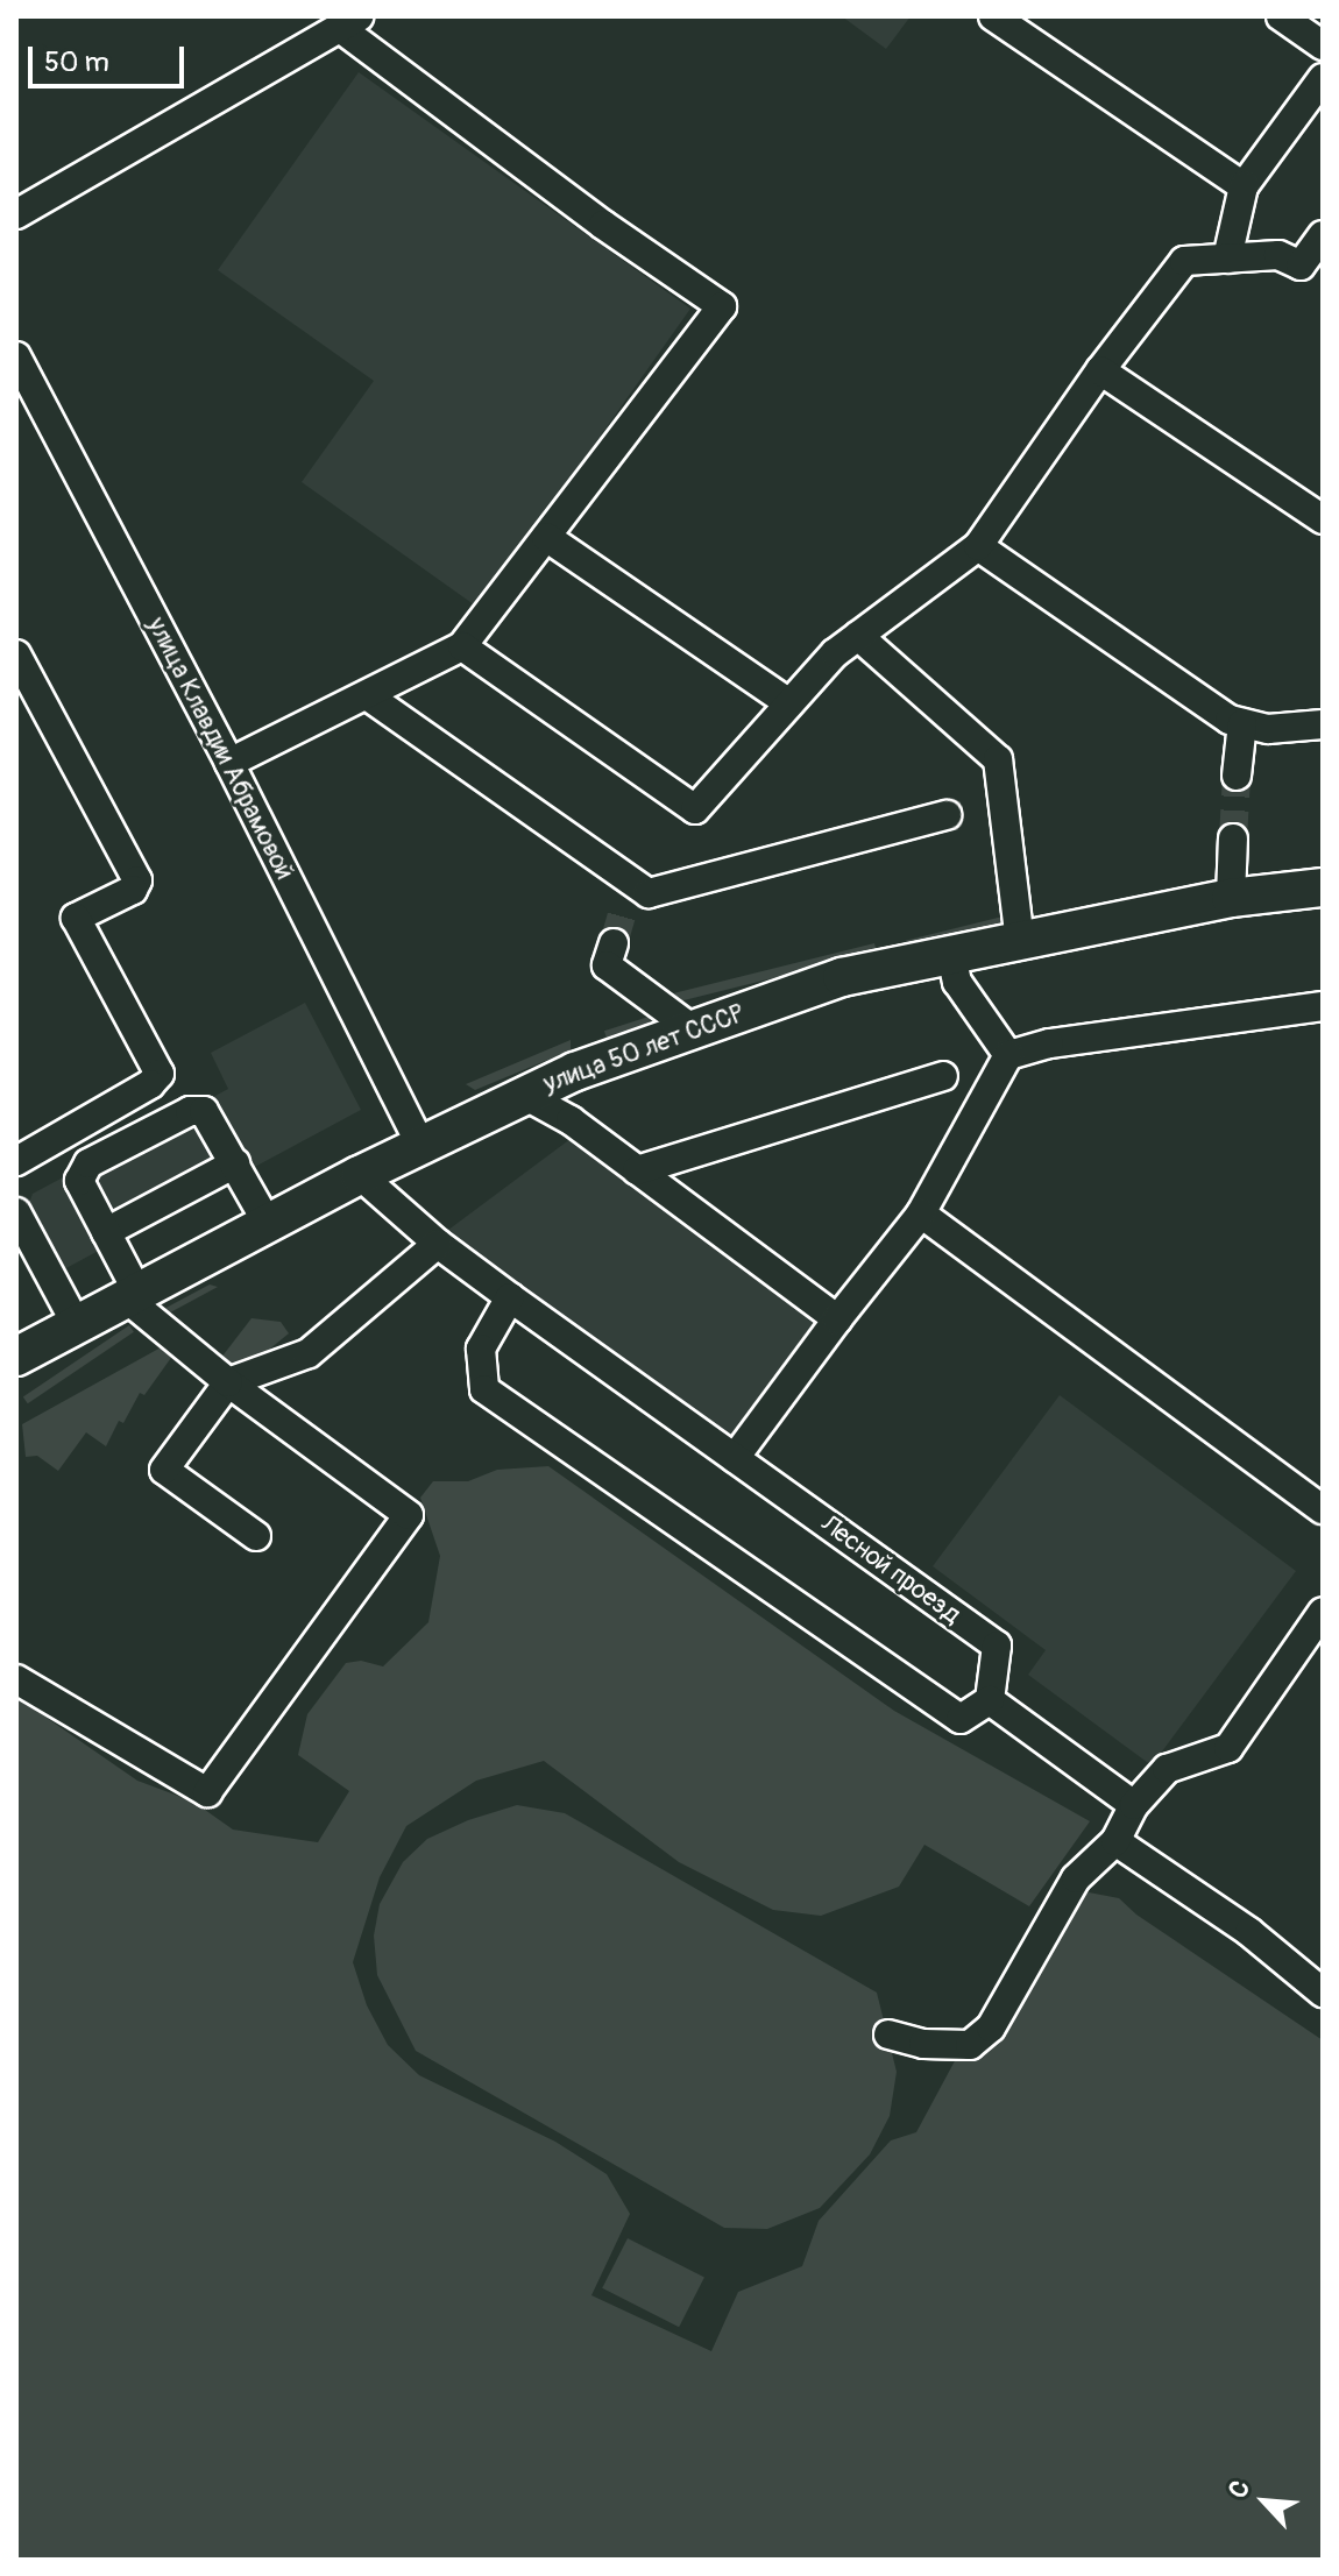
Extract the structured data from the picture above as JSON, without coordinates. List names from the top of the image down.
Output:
{
  "streets": {
    "main road": ["улица 50 лет СССР"],
    "street": ["улица Клавдии Абрамовой", "Лесной проезд"]
  },
  "crossings": [
    ["улица Клавдии Абрамовой", "улица 50 лет СССР"],
    ["улица 50 лет СССР", "Лесной проезд"]
  ],
  "scale_bar": "50 m",
  "north": "top left"
}
